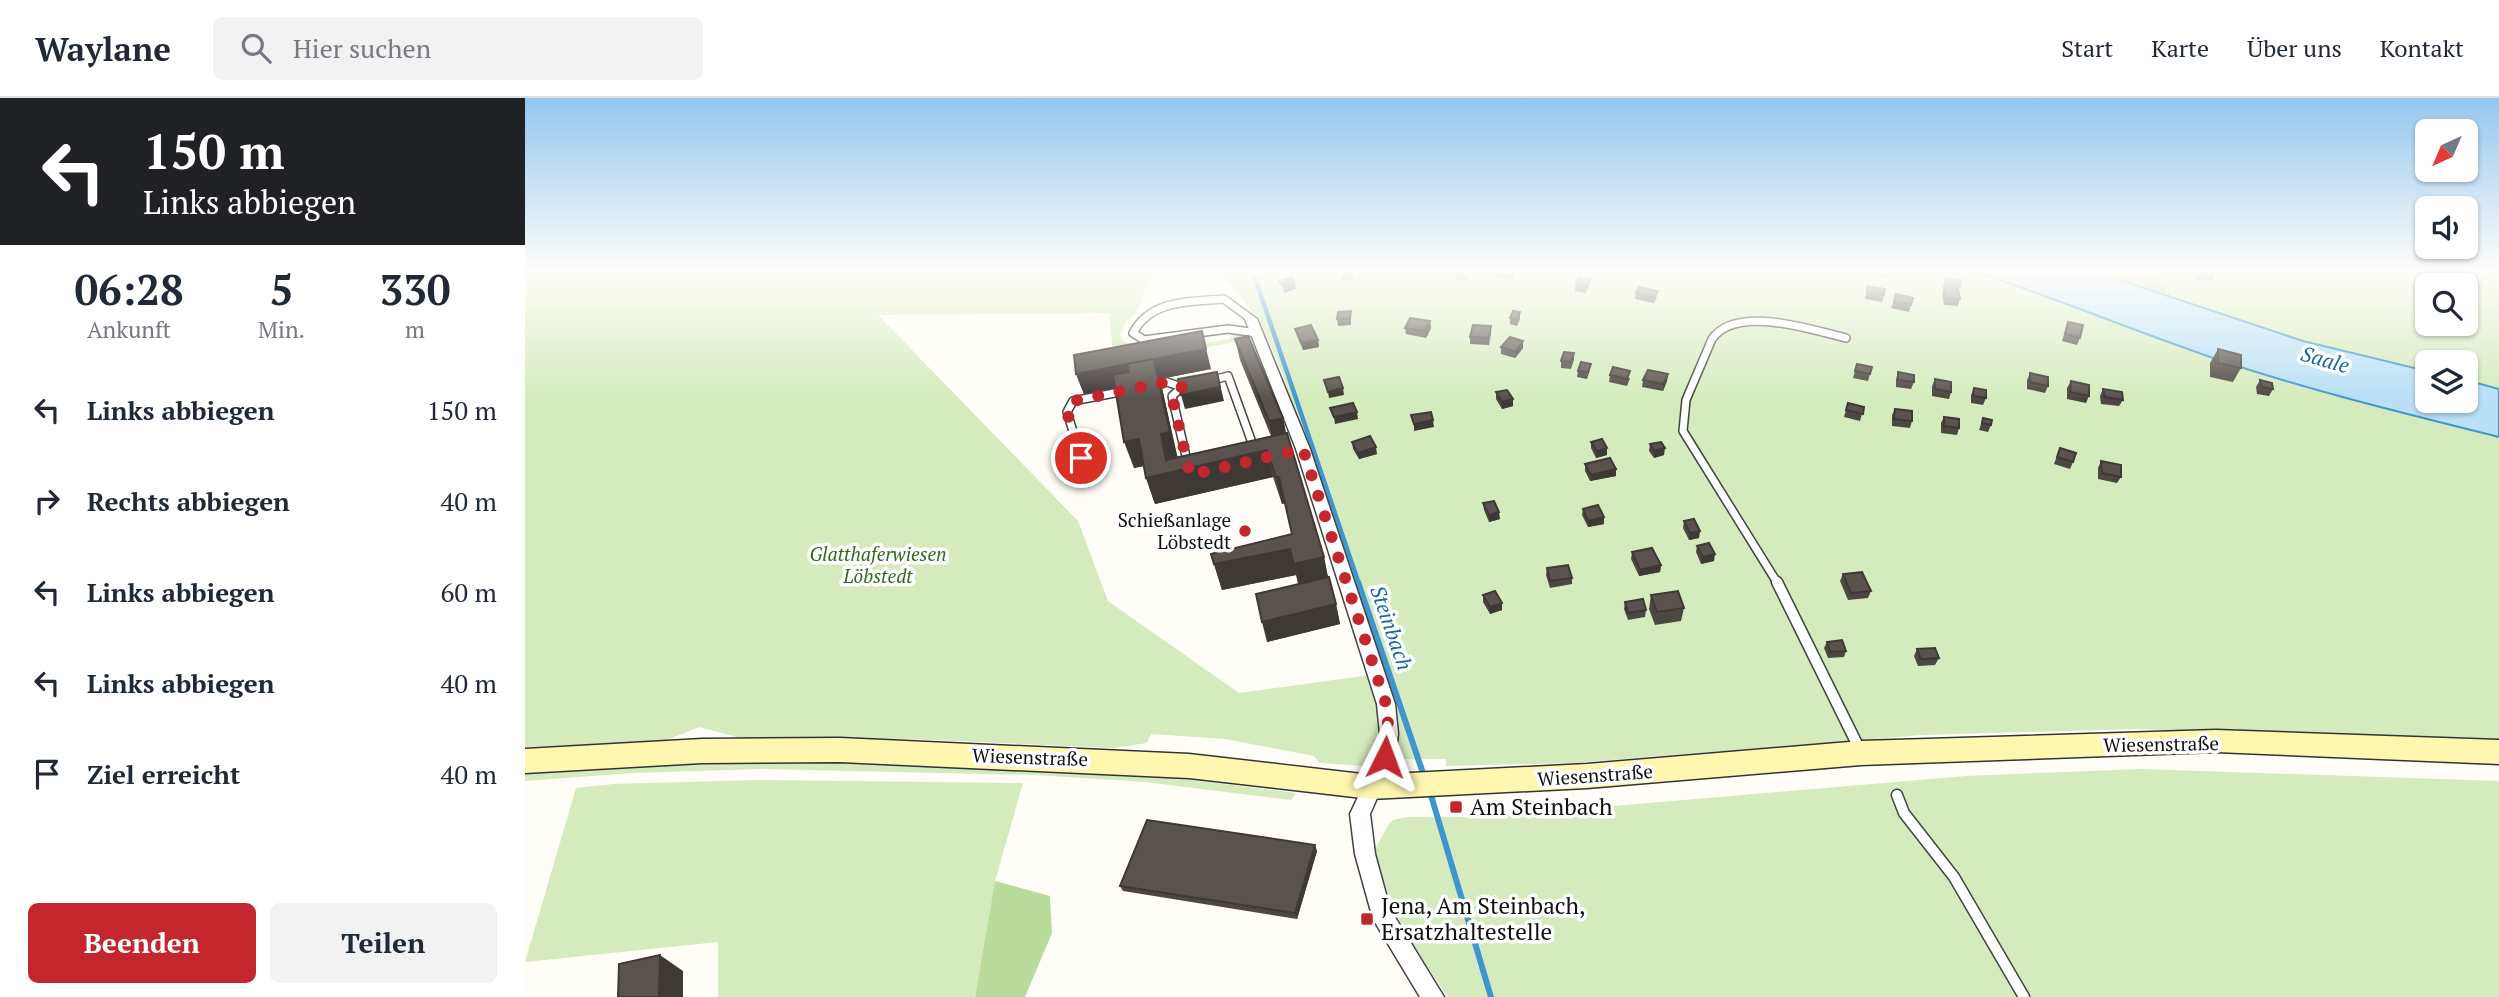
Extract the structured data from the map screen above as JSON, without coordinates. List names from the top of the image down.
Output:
{
  "streets": {
    "street": ["Wiesenstraße"]
  },
  "water": ["Saale", "Steinbach"],
  "parks": ["Glatthaferwiesen Löbstedt"],
  "places": {
    "other": ["Schießanlage Löbstedt"],
    "transit": ["Am Steinbach", "Jena, Am Steinbach, Ersatzhaltestelle"]
  },
  "north": "bottom left",
  "page": {
    "header": "Waylane",
    "search": "Hier suchen",
    "nav": [
      "Start",
      "Karte",
      "Über uns",
      "Kontakt"
    ],
    "turn": ["150 m", "Links abbiegen"],
    "eta": [
      "06:28",
      "Ankunft",
      "5",
      "Min.",
      "330",
      "m"
    ],
    "list": [
      {
        "name": "Links abbiegen",
        "value": "150 m"
      },
      {
        "name": "Rechts abbiegen",
        "value": "40 m"
      },
      {
        "name": "Links abbiegen",
        "value": "60 m"
      },
      {
        "name": "Links abbiegen",
        "value": "40 m"
      },
      {
        "name": "Ziel erreicht",
        "value": "40 m"
      }
    ],
    "buttons": ["Beenden", "Teilen"]
  }
}
